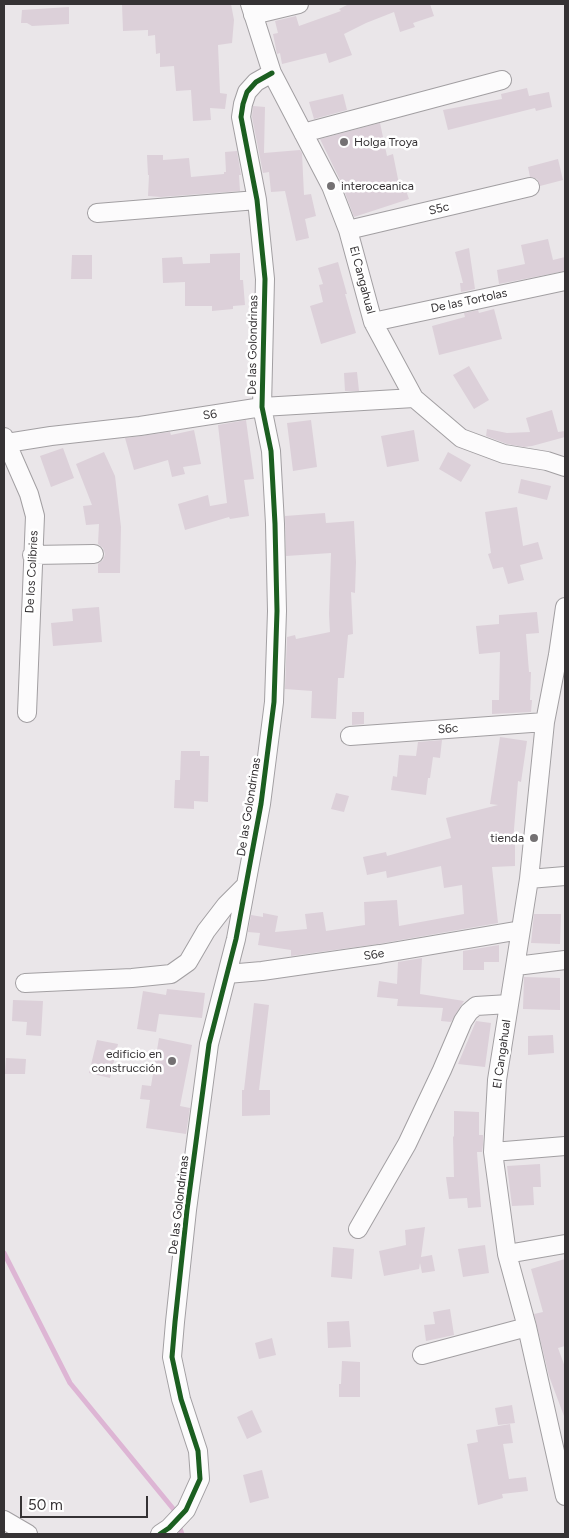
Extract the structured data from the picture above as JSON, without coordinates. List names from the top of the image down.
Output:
{
  "streets": {
    "street": [
      "S5c",
      "El Cangahual",
      "De las Tortolas",
      "De las Golondrinas",
      "S6",
      "De los Colibries",
      "S6c",
      "S6e"
    ]
  },
  "crossings": [
    ["S5c", "El Cangahual"],
    ["El Cangahual", "De las Tortolas"],
    ["El Cangahual", "De las Golondrinas"],
    ["El Cangahual", "S6"],
    ["El Cangahual", "S6c"],
    ["El Cangahual", "S6e"],
    ["De las Golondrinas", "S6"],
    ["De las Golondrinas", "S6e"],
    ["S6", "De los Colibries"]
  ],
  "places": [
    "Holga Troya",
    "interoceanica",
    "tienda",
    "edificio en construcción"
  ],
  "scale_bar": "50 m"
}
